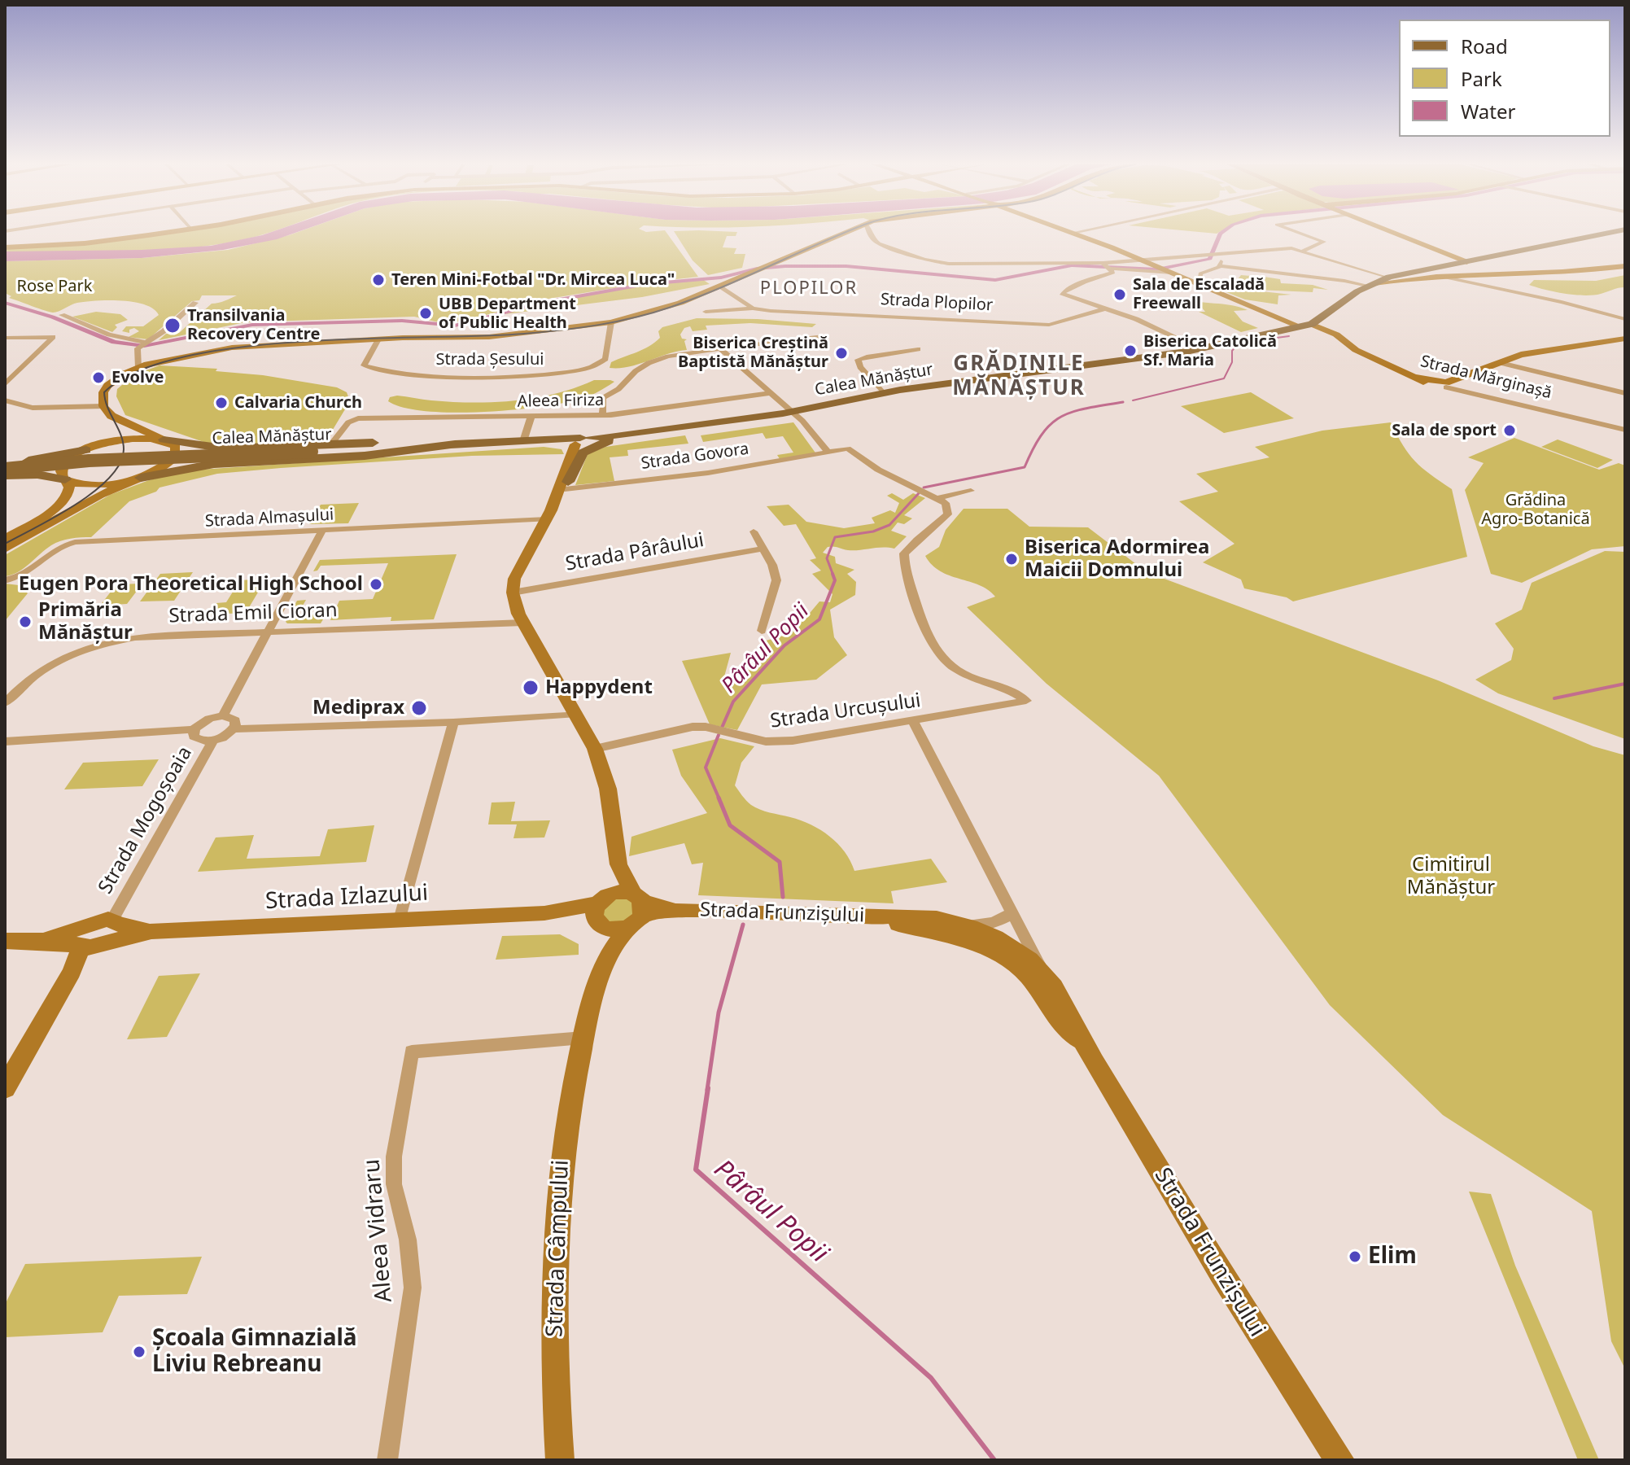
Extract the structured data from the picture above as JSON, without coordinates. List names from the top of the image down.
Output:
{
  "streets": {
    "main road": [
      "Strada Mărginașă",
      "Calea Mănăștur",
      "Strada Izlazului",
      "Strada Frunzișului",
      "Strada Câmpului"
    ],
    "street": [
      "Strada Plopilor",
      "Strada Șesului",
      "Aleea Firiza",
      "Strada Govora",
      "Strada Almașului",
      "Strada Pârâului",
      "Strada Emil Cioran",
      "Strada Urcușului",
      "Strada Mogoșoaia",
      "Aleea Vidraru"
    ]
  },
  "crossings": [
    ["Strada Mărginașă", "Calea Mănăștur"],
    ["Strada Govora", "Strada Urcușului"],
    ["Strada Pârâului", "Strada Câmpului"],
    ["Strada Emil Cioran", "Strada Câmpului"],
    ["Strada Urcușului", "Strada Frunzișului"],
    ["Strada Urcușului", "Strada Câmpului"],
    ["Strada Mogoșoaia", "Strada Izlazului"],
    ["Strada Izlazului", "Strada Frunzișului"],
    ["Strada Izlazului", "Strada Câmpului"],
    ["Aleea Vidraru", "Strada Câmpului"]
  ],
  "districts": ["PLOPILOR", "GRĂDINILE MĂNĂȘTUR"],
  "water": ["Pârâul Popii"],
  "parks": ["Rose Park", "Grădina Agro-Botanică", "Cimitirul Mănăștur"],
  "places": [
    "Teren Mini-Fotbal \"Dr. Mircea Luca\"",
    "Sala de Escaladă Freewall",
    "UBB Department of Public Health",
    "Transilvania Recovery Centre",
    "Biserica Catolică Sf. Maria",
    "Biserica Creștină Baptistă Mănăștur",
    "Evolve",
    "Calvaria Church",
    "Sala de sport",
    "Biserica Adormirea Maicii Domnului",
    "Eugen Pora Theoretical High School",
    "Primăria Mănăștur",
    "Happydent",
    "Mediprax",
    "Elim",
    "Școala Gimnazială Liviu Rebreanu"
  ],
  "legend": ["Road", "Park", "Water"]
}
